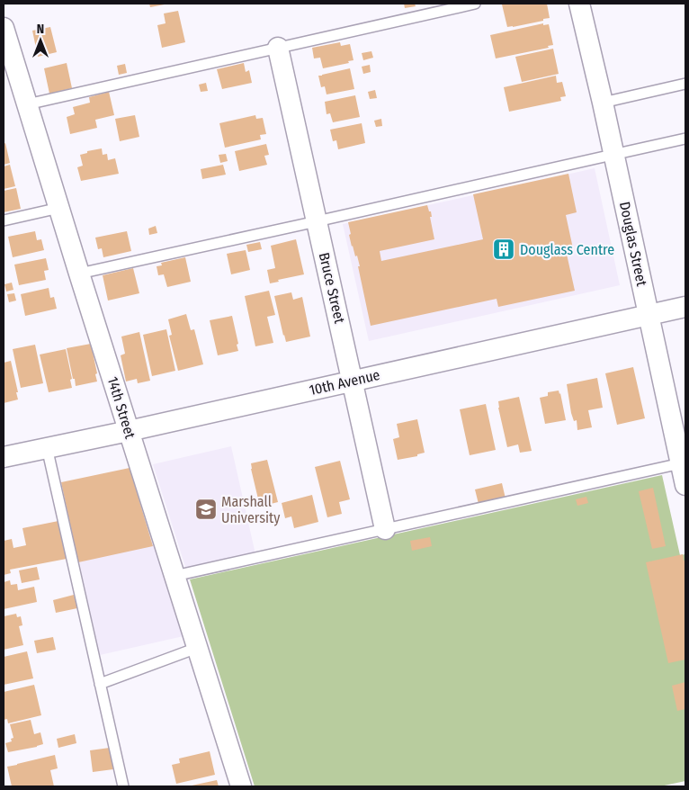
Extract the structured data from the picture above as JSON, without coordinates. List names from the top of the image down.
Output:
{
  "streets": {
    "street": [
      "Douglas Street",
      "Bruce Street",
      "10th Avenue",
      "14th Street"
    ]
  },
  "crossings": [
    ["Douglas Street", "10th Avenue"],
    ["Bruce Street", "10th Avenue"],
    ["10th Avenue", "14th Street"]
  ],
  "places": {
    "building": ["Douglass Centre"],
    "school or university": ["Marshall University"]
  },
  "north": "top"
}
